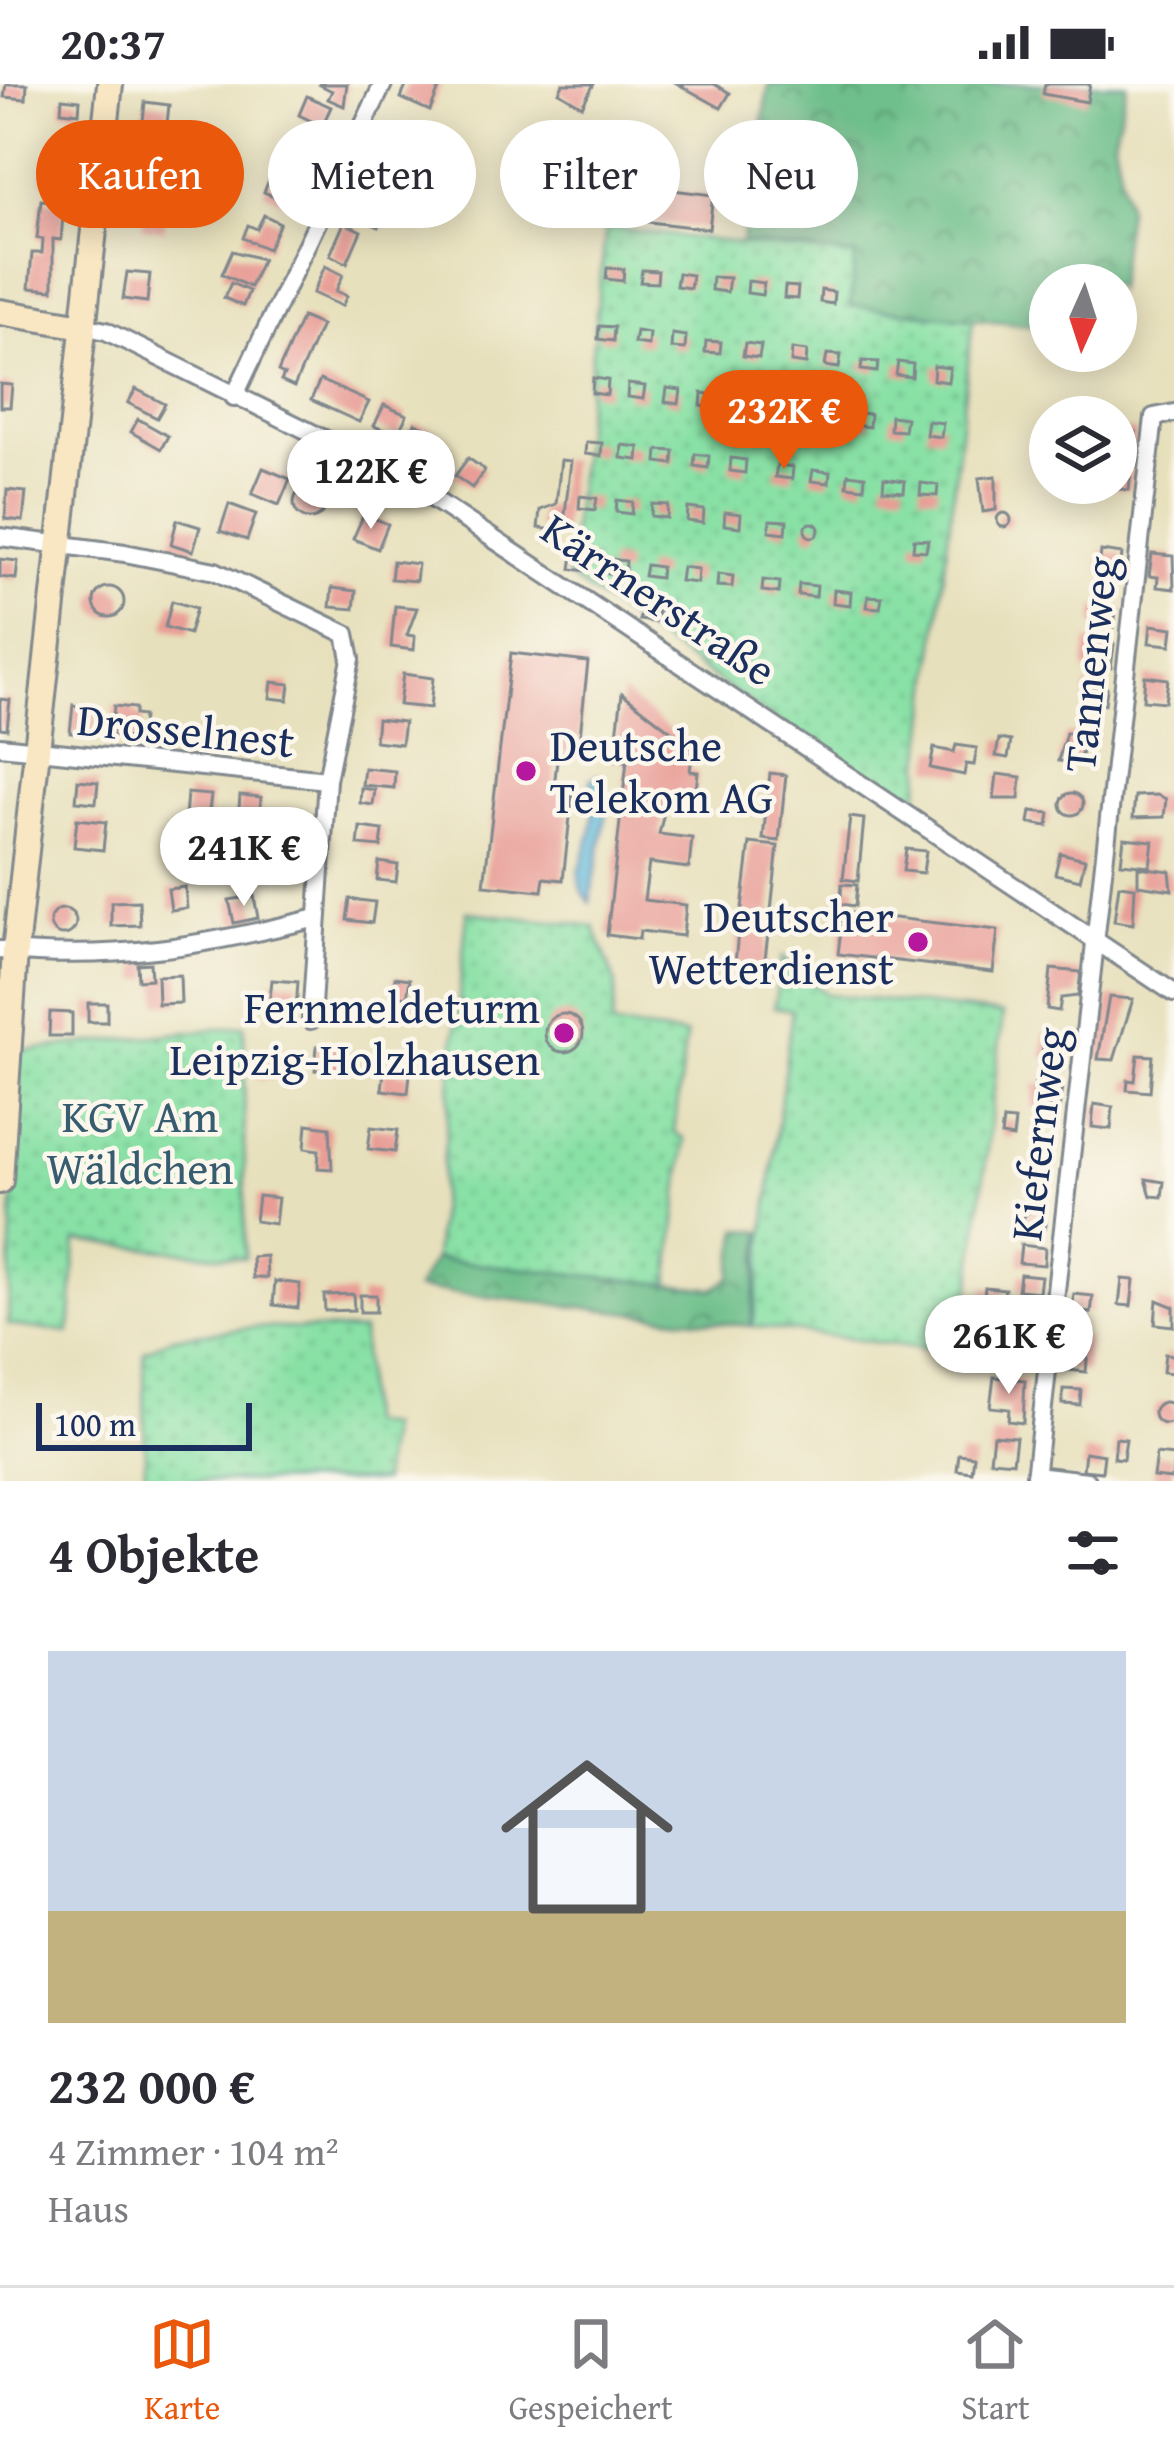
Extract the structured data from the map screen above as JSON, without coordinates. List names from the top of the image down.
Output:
{
  "streets": {
    "street": [
      "Kärrnerstraße",
      "Tannenweg",
      "Drosselnest",
      "Kiefernweg"
    ]
  },
  "crossings": [
    ["Kärrnerstraße", "Tannenweg"],
    ["Kärrnerstraße", "Kiefernweg"],
    ["Tannenweg", "Kiefernweg"]
  ],
  "parks": ["KGV Am Wäldchen"],
  "places": ["Deutsche Telekom AG", "Deutscher Wetterdienst", "Fernmeldeturm Leipzig-Holzhausen"],
  "scale_bar": "100 m",
  "north": "bottom",
  "page": {
    "status": "20:37",
    "chip": [
      "Kaufen",
      "Mieten",
      "Filter",
      "Neu"
    ],
    "price": [
      "232K €",
      "122K €",
      "241K €",
      "261K €"
    ],
    "scale": "100 m",
    "heading": "4 Objekte",
    "list": [
      {
        "name": "232 000 €",
        "note": "4 Zimmer · 104 m² · Haus"
      }
    ],
    "tabs": ["Karte", "Gespeichert", "Start"]
  }
}
